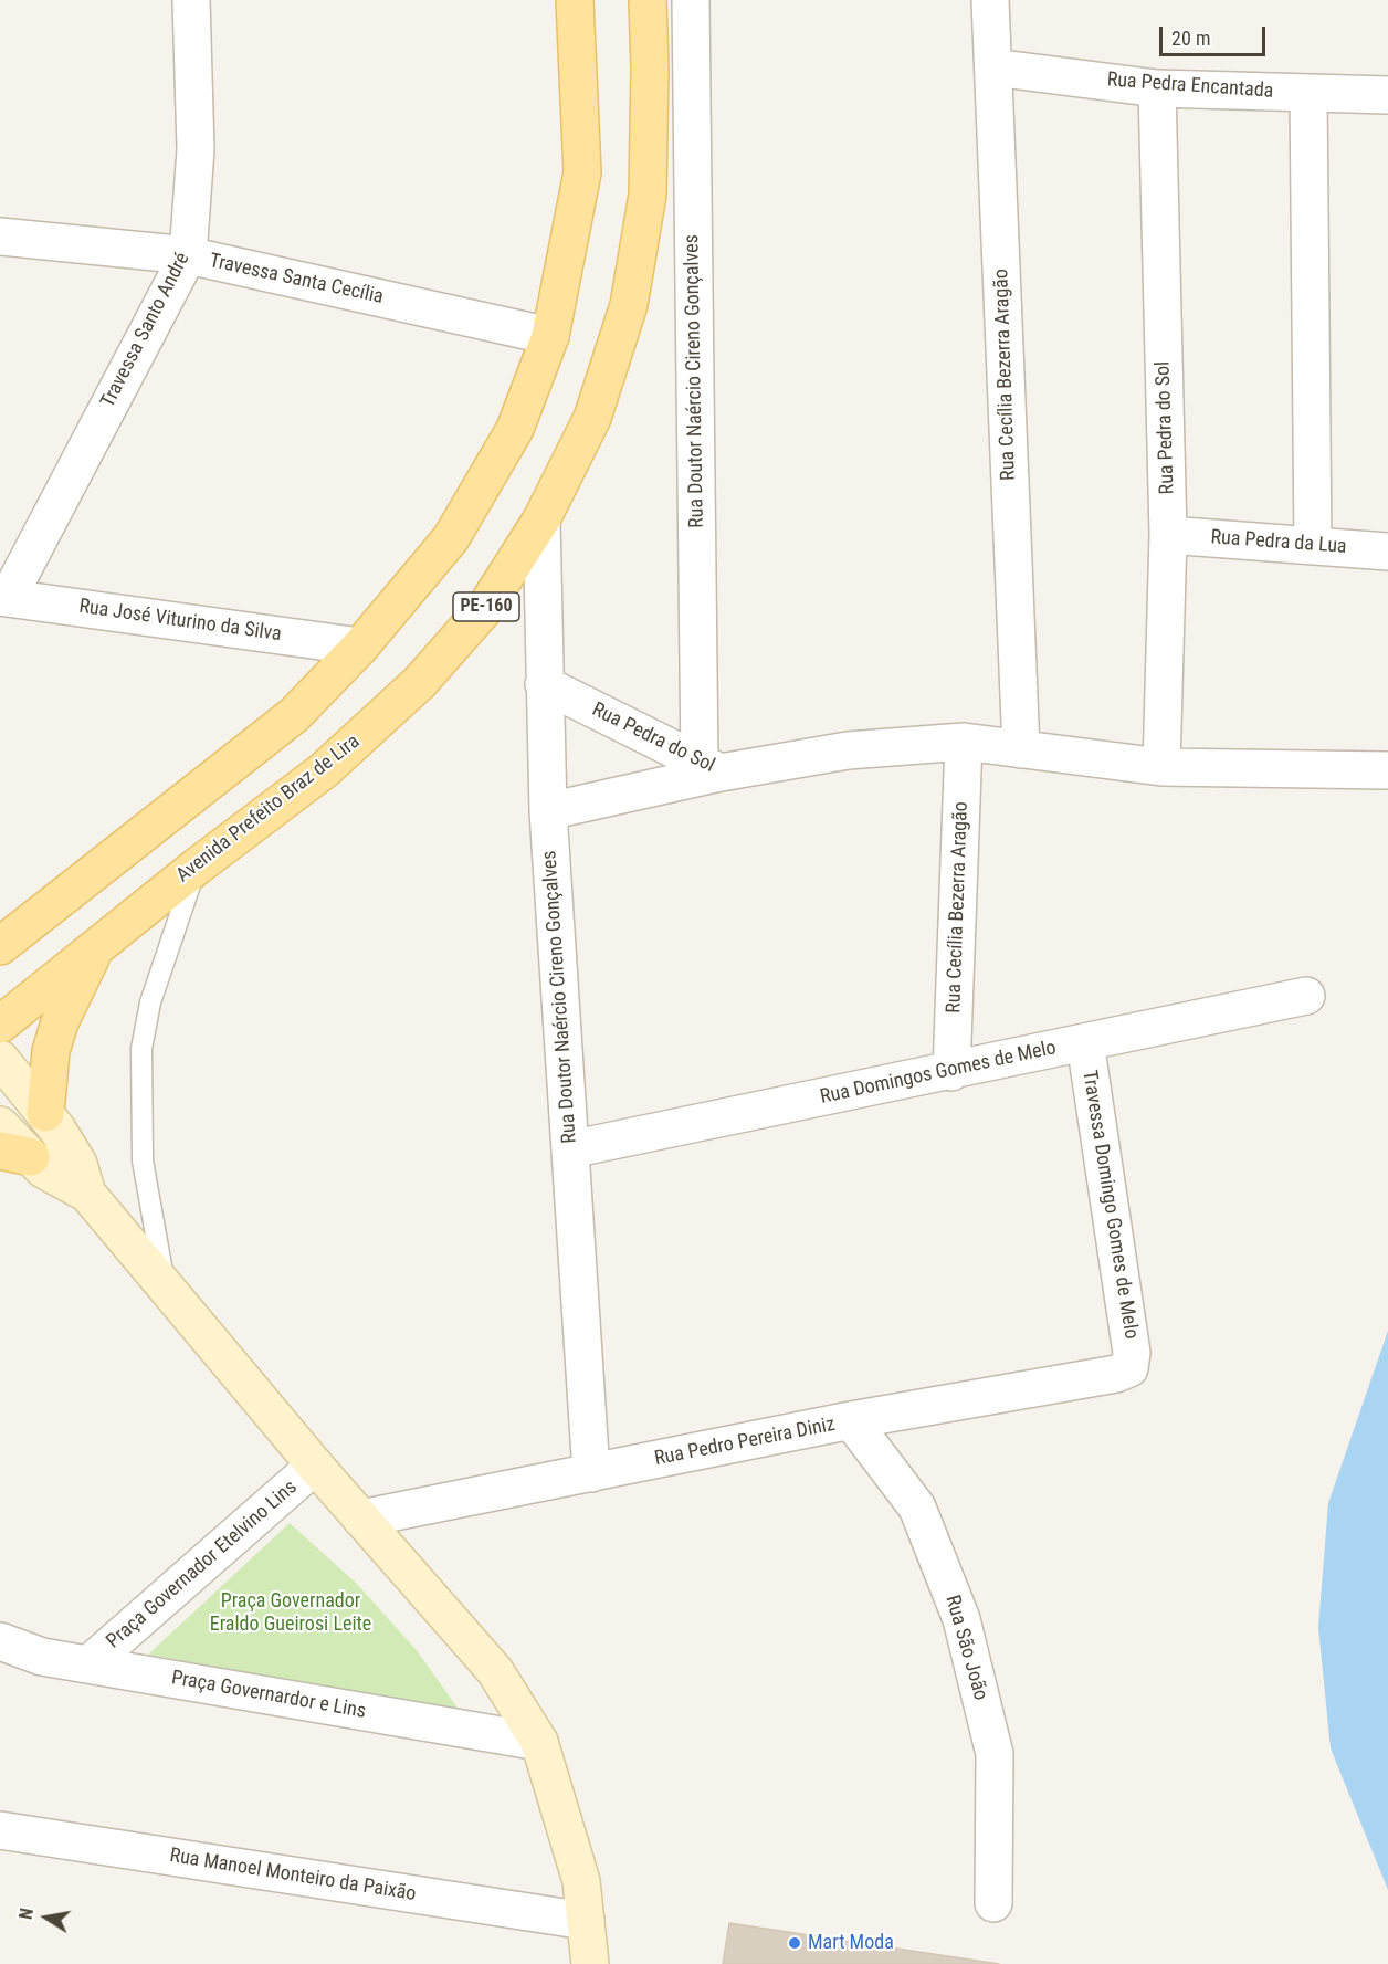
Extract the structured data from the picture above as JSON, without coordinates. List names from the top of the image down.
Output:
{
  "streets": {
    "main road": ["PE-160", "Avenida Prefeito Braz de Lira"],
    "street": [
      "Rua Pedra Encantada",
      "Travessa Santa Cecília",
      "Travessa Santo André",
      "Rua Cecília Bezerra Aragão",
      "Rua Doutor Naércio Cireno Gonçalves",
      "Rua Pedra do Sol",
      "Rua Pedra da Lua",
      "Rua José Viturino da Silva",
      "Rua Domingos Gomes de Melo",
      "Travessa Domingo Gomes de Melo",
      "Rua Pedro Pereira Diniz",
      "Praça Governador Etelvino Lins",
      "Rua São João",
      "Praça Governardor e Lins",
      "Rua Manoel Monteiro da Paixão"
    ]
  },
  "crossings": [
    ["Rua Pedra Encantada", "Rua Cecília Bezerra Aragão"],
    ["Rua Pedra Encantada", "Rua Pedra do Sol"],
    ["Travessa Santa Cecília", "Travessa Santo André"],
    ["Travessa Santo André", "Rua José Viturino da Silva"],
    ["Rua Cecília Bezerra Aragão", "Rua Pedra do Sol"],
    ["Rua Cecília Bezerra Aragão", "Rua Domingos Gomes de Melo"],
    ["Rua Doutor Naércio Cireno Gonçalves", "Rua Pedra do Sol"],
    ["Rua Doutor Naércio Cireno Gonçalves", "Avenida Prefeito Braz de Lira"],
    ["Rua Doutor Naércio Cireno Gonçalves", "Rua Domingos Gomes de Melo"],
    ["Rua Doutor Naércio Cireno Gonçalves", "Rua Pedro Pereira Diniz"],
    ["Rua Pedra do Sol", "Rua Pedra da Lua"],
    ["Rua Domingos Gomes de Melo", "Travessa Domingo Gomes de Melo"],
    ["Travessa Domingo Gomes de Melo", "Rua Pedro Pereira Diniz"],
    ["Rua Pedro Pereira Diniz", "Rua São João"],
    ["Praça Governador Etelvino Lins", "Praça Governardor e Lins"]
  ],
  "parks": ["Praça Governador Eraldo Gueirosi Leite"],
  "places": ["Mart Moda"],
  "scale_bar": "20 m",
  "north": "left"
}
